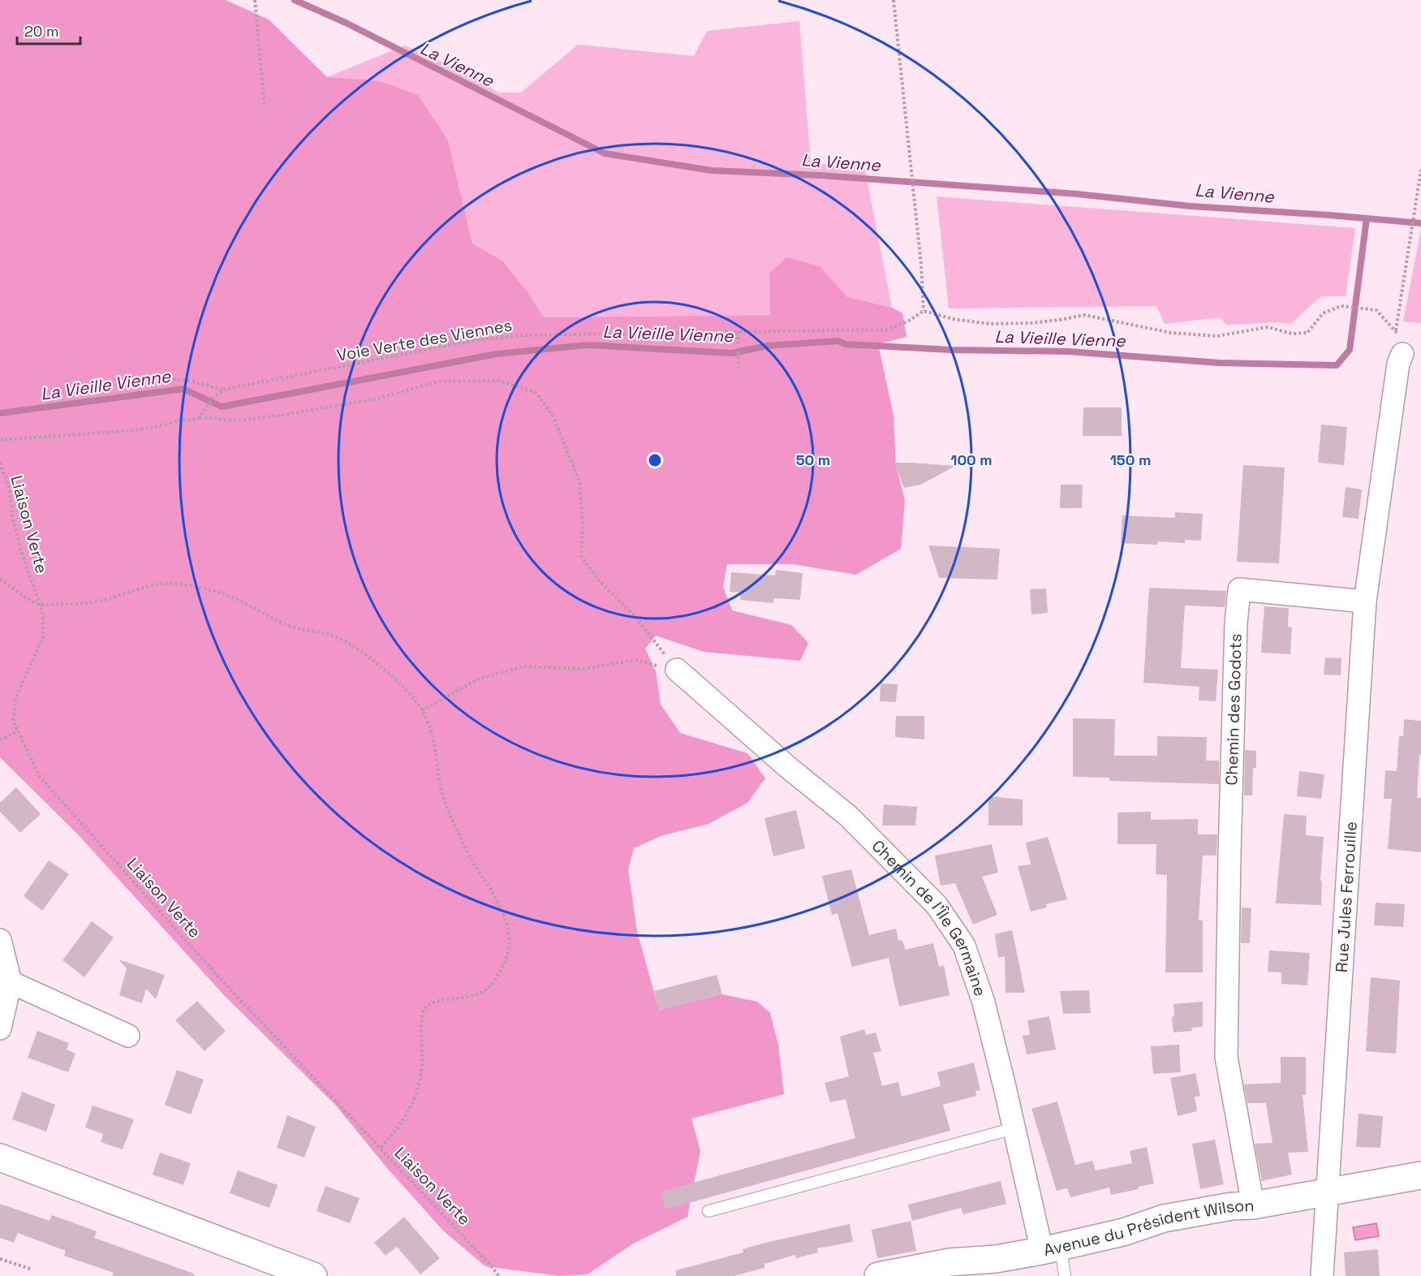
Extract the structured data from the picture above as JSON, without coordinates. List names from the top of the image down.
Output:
{
  "streets": {
    "street": [
      "Chemin des Godots",
      "Rue Jules Ferrouille",
      "Chemin de l'Île Germaine",
      "Avenue du Président Wilson"
    ],
    "path": ["Voie Verte des Viennes", "Liaison Verte"]
  },
  "crossings": [
    ["Chemin des Godots", "Rue Jules Ferrouille"],
    ["Chemin des Godots", "Avenue du Président Wilson"],
    ["Rue Jules Ferrouille", "Avenue du Président Wilson"],
    ["Chemin de l'Île Germaine", "Avenue du Président Wilson"]
  ],
  "water": ["La Vienne", "La Vieille Vienne"],
  "scale_bar": "20 m",
  "rings": ["50 m", "100 m", "150 m"]
}
